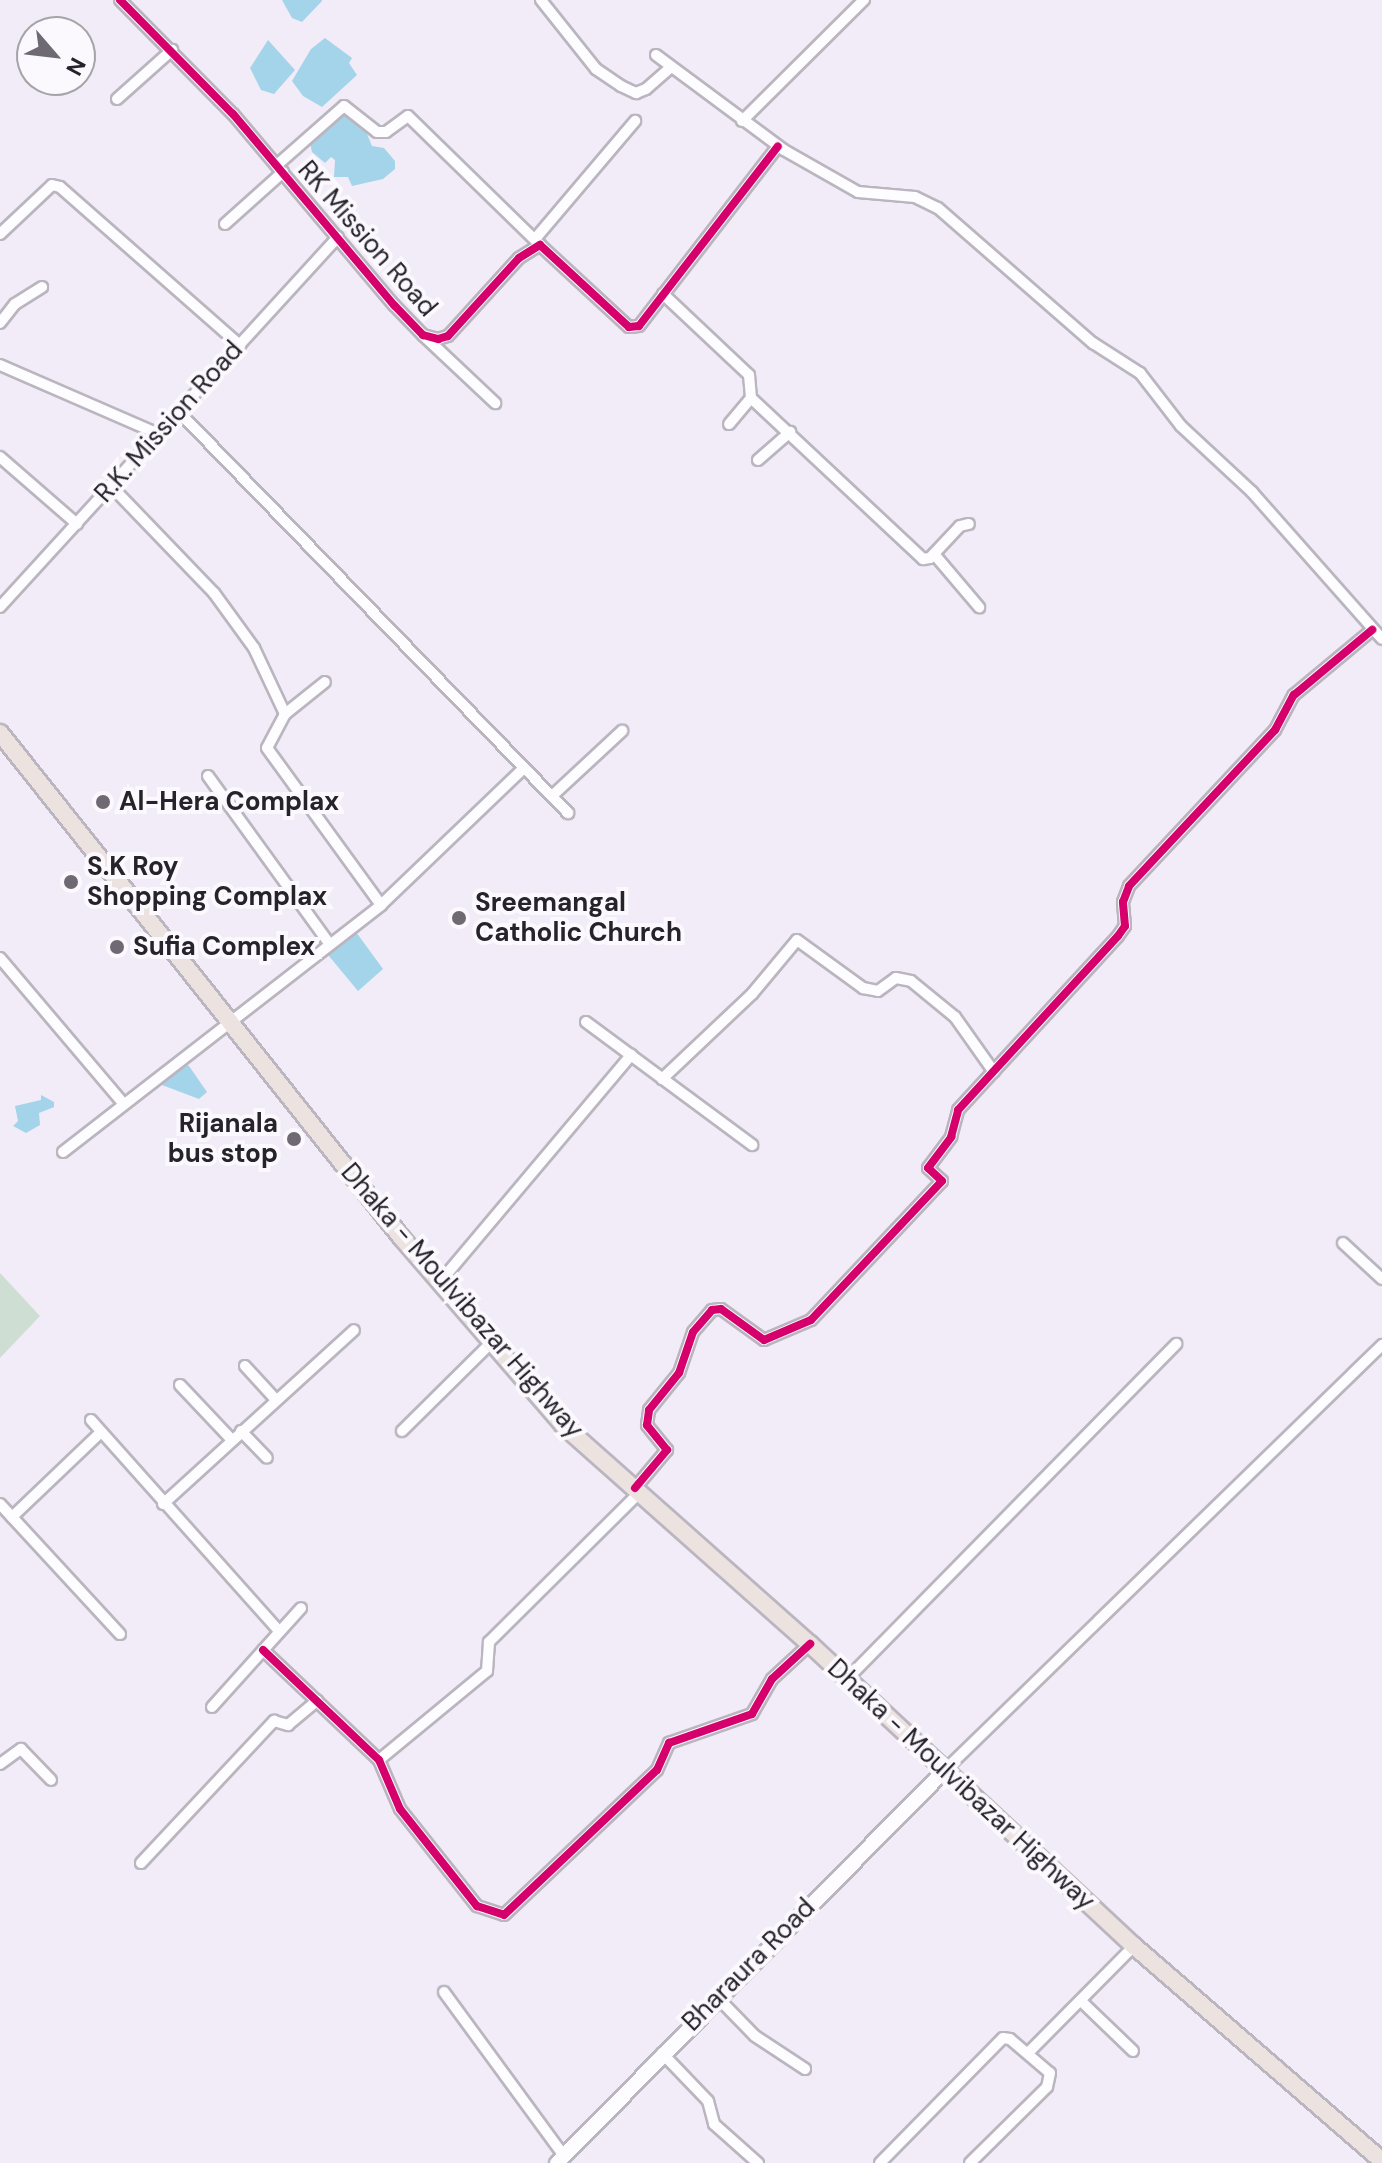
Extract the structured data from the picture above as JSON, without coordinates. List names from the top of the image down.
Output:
{
  "streets": {
    "highway": ["Dhaka - Moulvibazar Highway"],
    "main road": ["Bharaura Road"],
    "street": ["RK Mission Road", "R.K. Mission Road"]
  },
  "crossings": [
    ["RK Mission Road", "R.K. Mission Road"],
    ["Dhaka - Moulvibazar Highway", "Bharaura Road"]
  ],
  "places": [
    "Al-Hera Complax",
    "S.K Roy Shopping Complax",
    "Sreemangal Catholic Church",
    "Sufia Complex",
    "Rijanala bus stop"
  ],
  "north": "bottom right"
}
